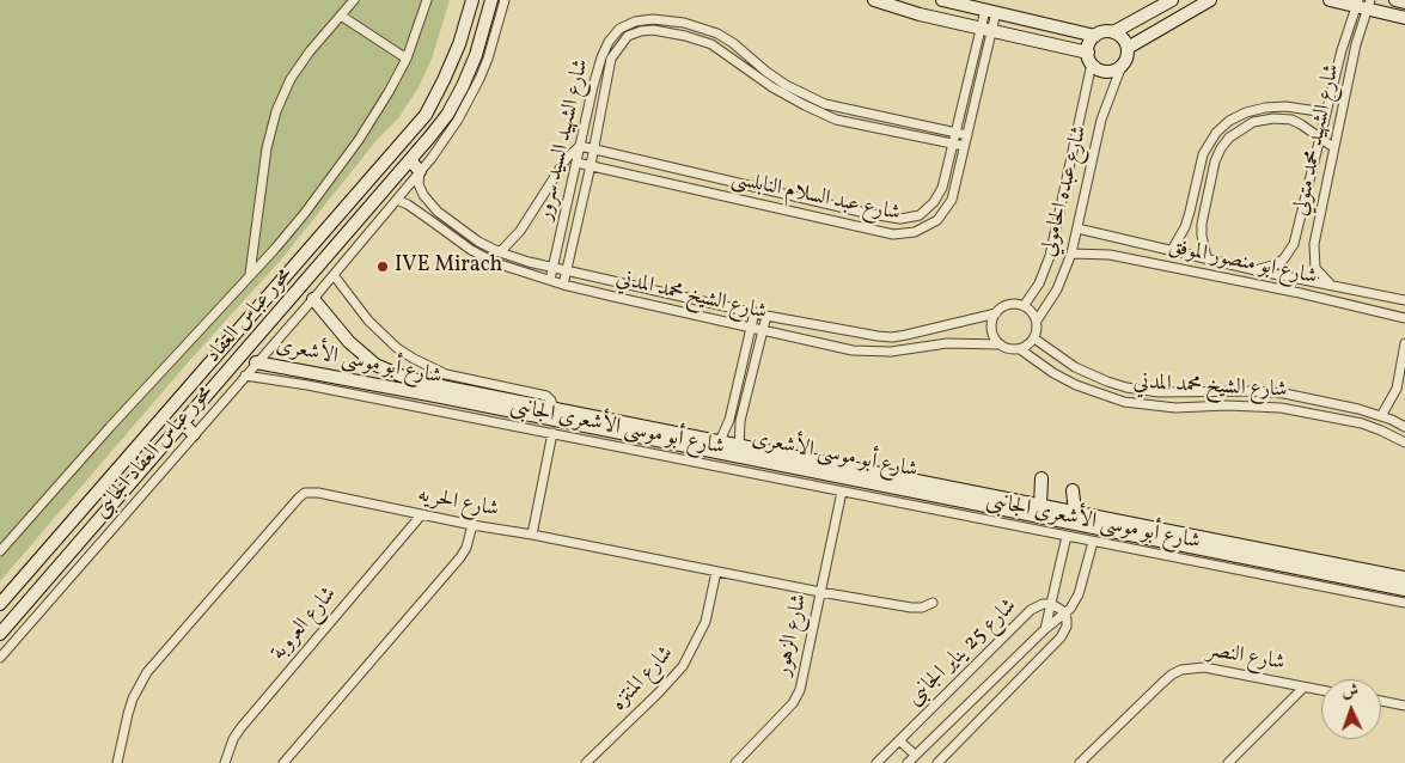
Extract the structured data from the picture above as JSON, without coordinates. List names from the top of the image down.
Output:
{
  "streets": {
    "street": [
      "شارع الشهيد السيد سرور",
      "شارع الشهيد محمد متولي",
      "شارع عبده الحامولي",
      "شارع عبد السلام النابلسى",
      "شارع ابو منصور الموفق",
      "شارع الشيخ محمد المدني",
      "محور عباس العقاد",
      "شارع أبو موسى الأشعرى",
      "شارع أبو موسى الأشعرى الجانبى",
      "محور عباس العقاد الجانبى",
      "شارع الحريه",
      "شارع العروبة",
      "شارع الزهور",
      "شارع 25 يناير الجانبى",
      "شارع النصر",
      "شارع المنتزه"
    ]
  },
  "crossings": [
    ["شارع الشهيد السيد سرور", "شارع عبد السلام النابلسى"],
    ["شارع الشهيد السيد سرور", "شارع الشيخ محمد المدني"],
    ["شارع الشهيد محمد متولي", "شارع ابو منصور الموفق"],
    ["شارع عبده الحامولي", "شارع ابو منصور الموفق"],
    ["شارع عبده الحامولي", "شارع الشيخ محمد المدني"],
    ["شارع الشيخ محمد المدني", "محور عباس العقاد الجانبى"],
    ["شارع أبو موسى الأشعرى", "محور عباس العقاد الجانبى"],
    ["شارع أبو موسى الأشعرى الجانبى", "محور عباس العقاد الجانبى"],
    ["شارع أبو موسى الأشعرى الجانبى", "شارع الزهور"],
    ["شارع الحريه", "شارع العروبة"],
    ["شارع الحريه", "شارع الزهور"],
    ["شارع الحريه", "شارع المنتزه"]
  ],
  "places": ["IVE Mirach"],
  "north": "top"
}
